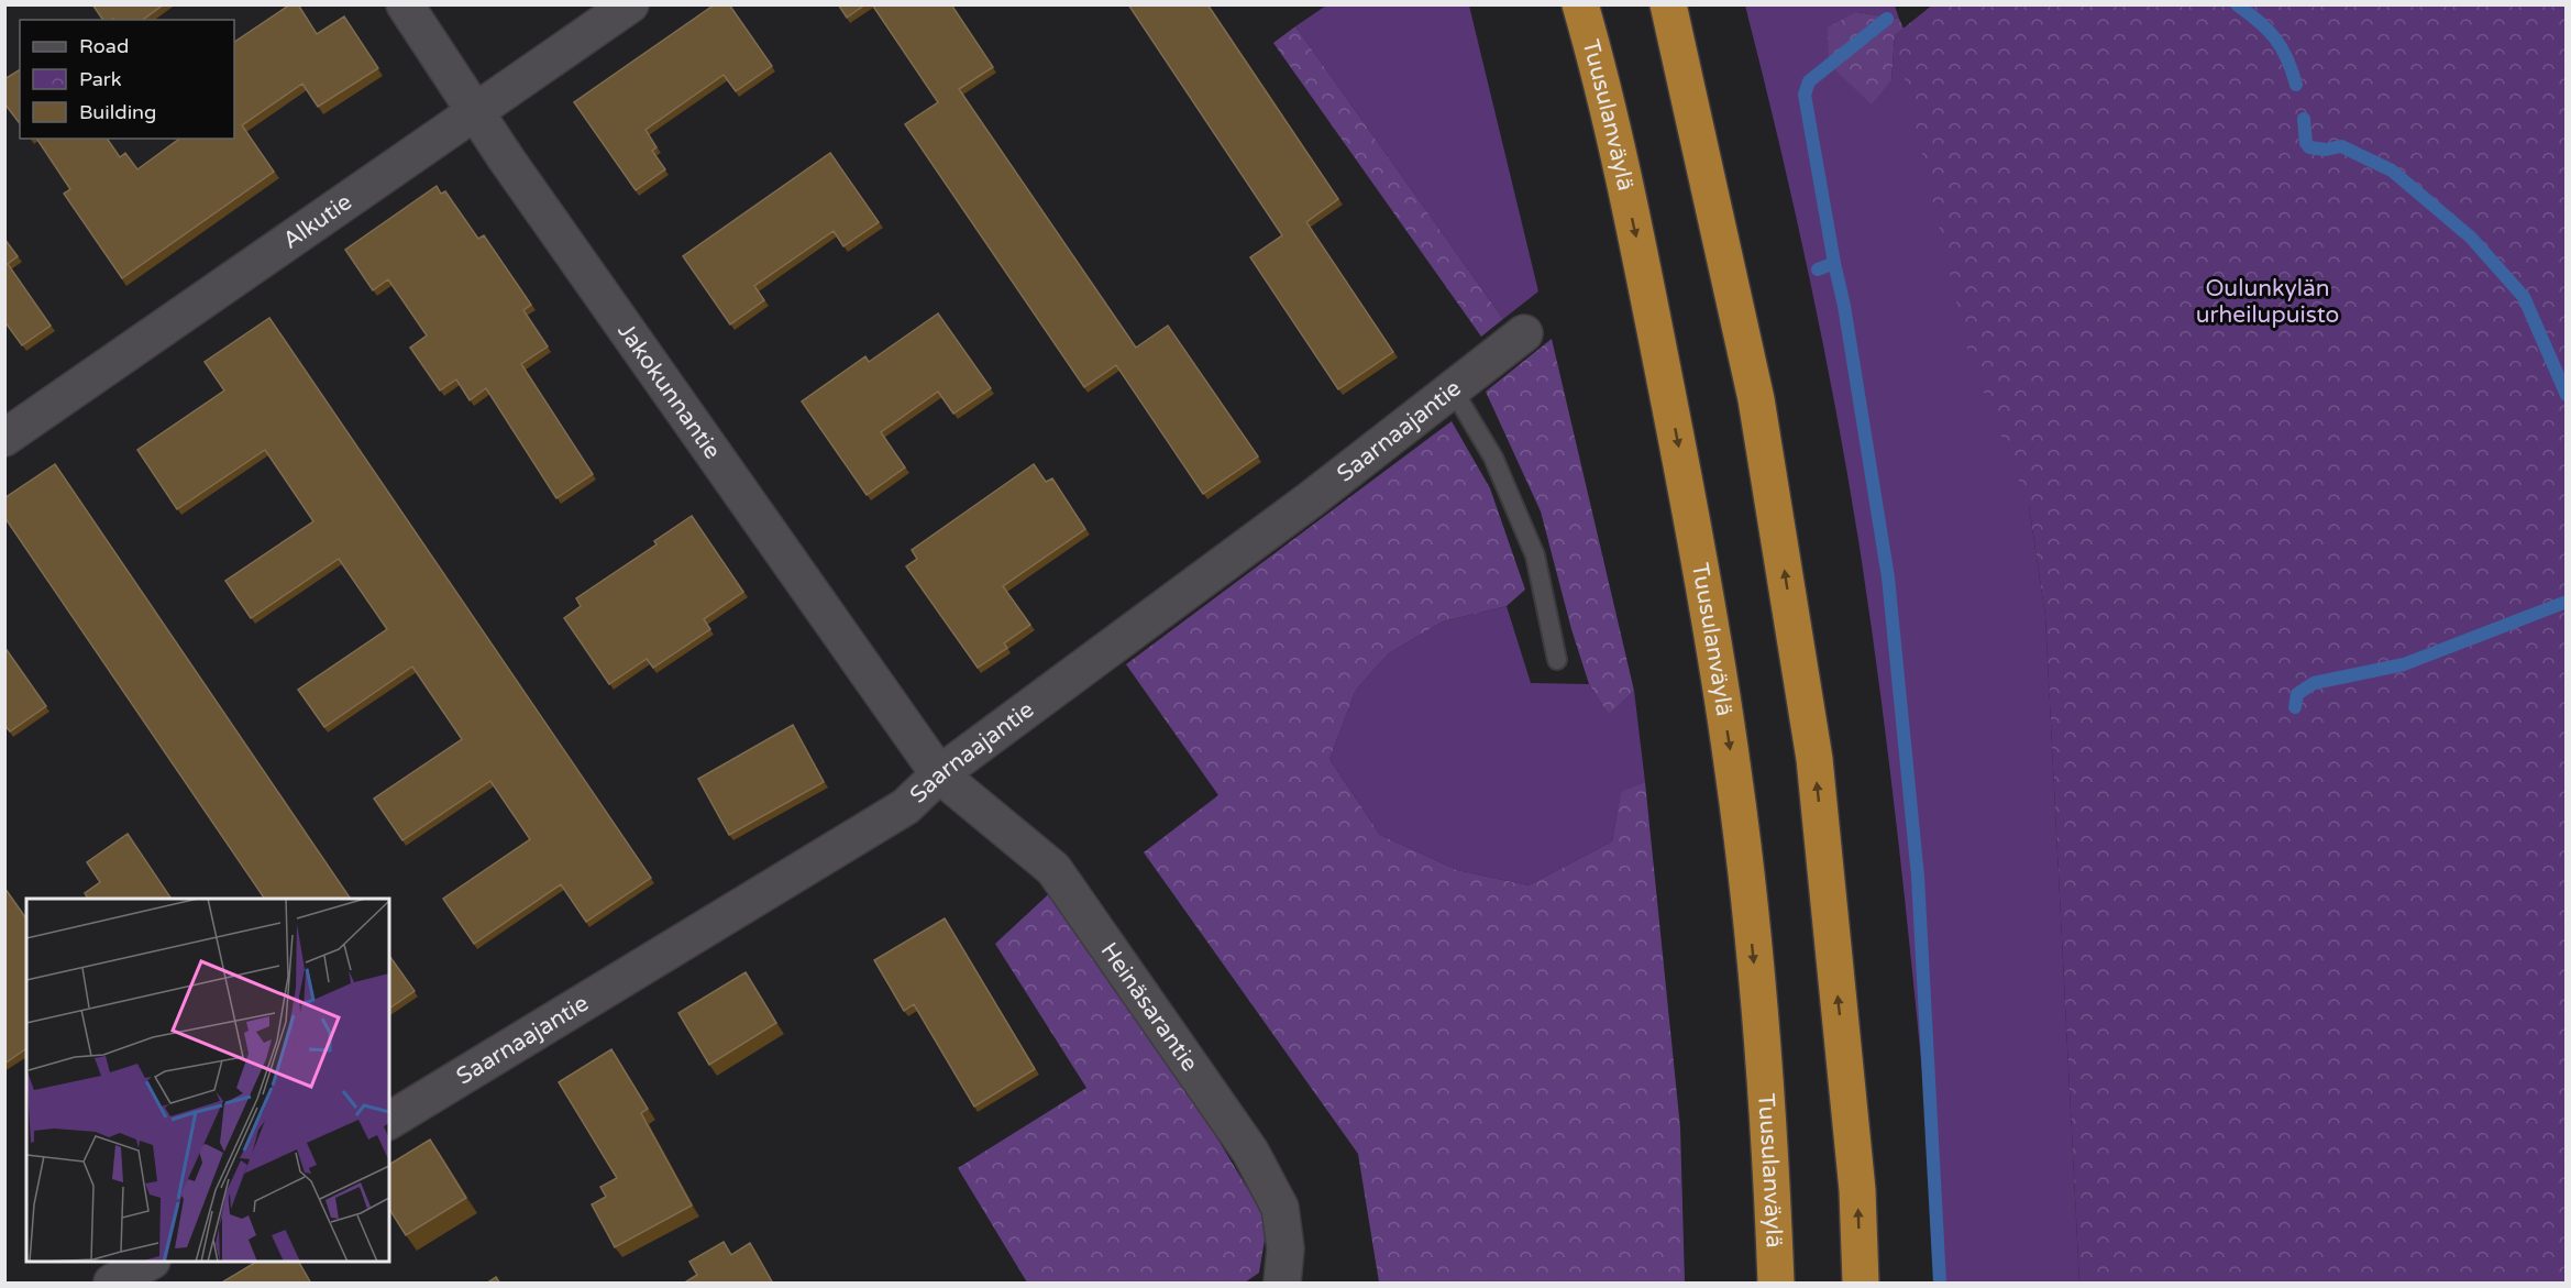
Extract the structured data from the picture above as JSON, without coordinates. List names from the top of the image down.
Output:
{
  "streets": {
    "highway": ["Tuusulanväylä"],
    "street": [
      "Alkutie",
      "Jakokunnantie",
      "Saarnaajantie",
      "Heinäsarantie"
    ]
  },
  "crossings": [
    ["Alkutie", "Jakokunnantie"],
    ["Jakokunnantie", "Saarnaajantie"],
    ["Jakokunnantie", "Heinäsarantie"],
    ["Saarnaajantie", "Heinäsarantie"]
  ],
  "parks": ["Oulunkylän urheilupuisto"],
  "legend": ["Road", "Park", "Building"]
}
